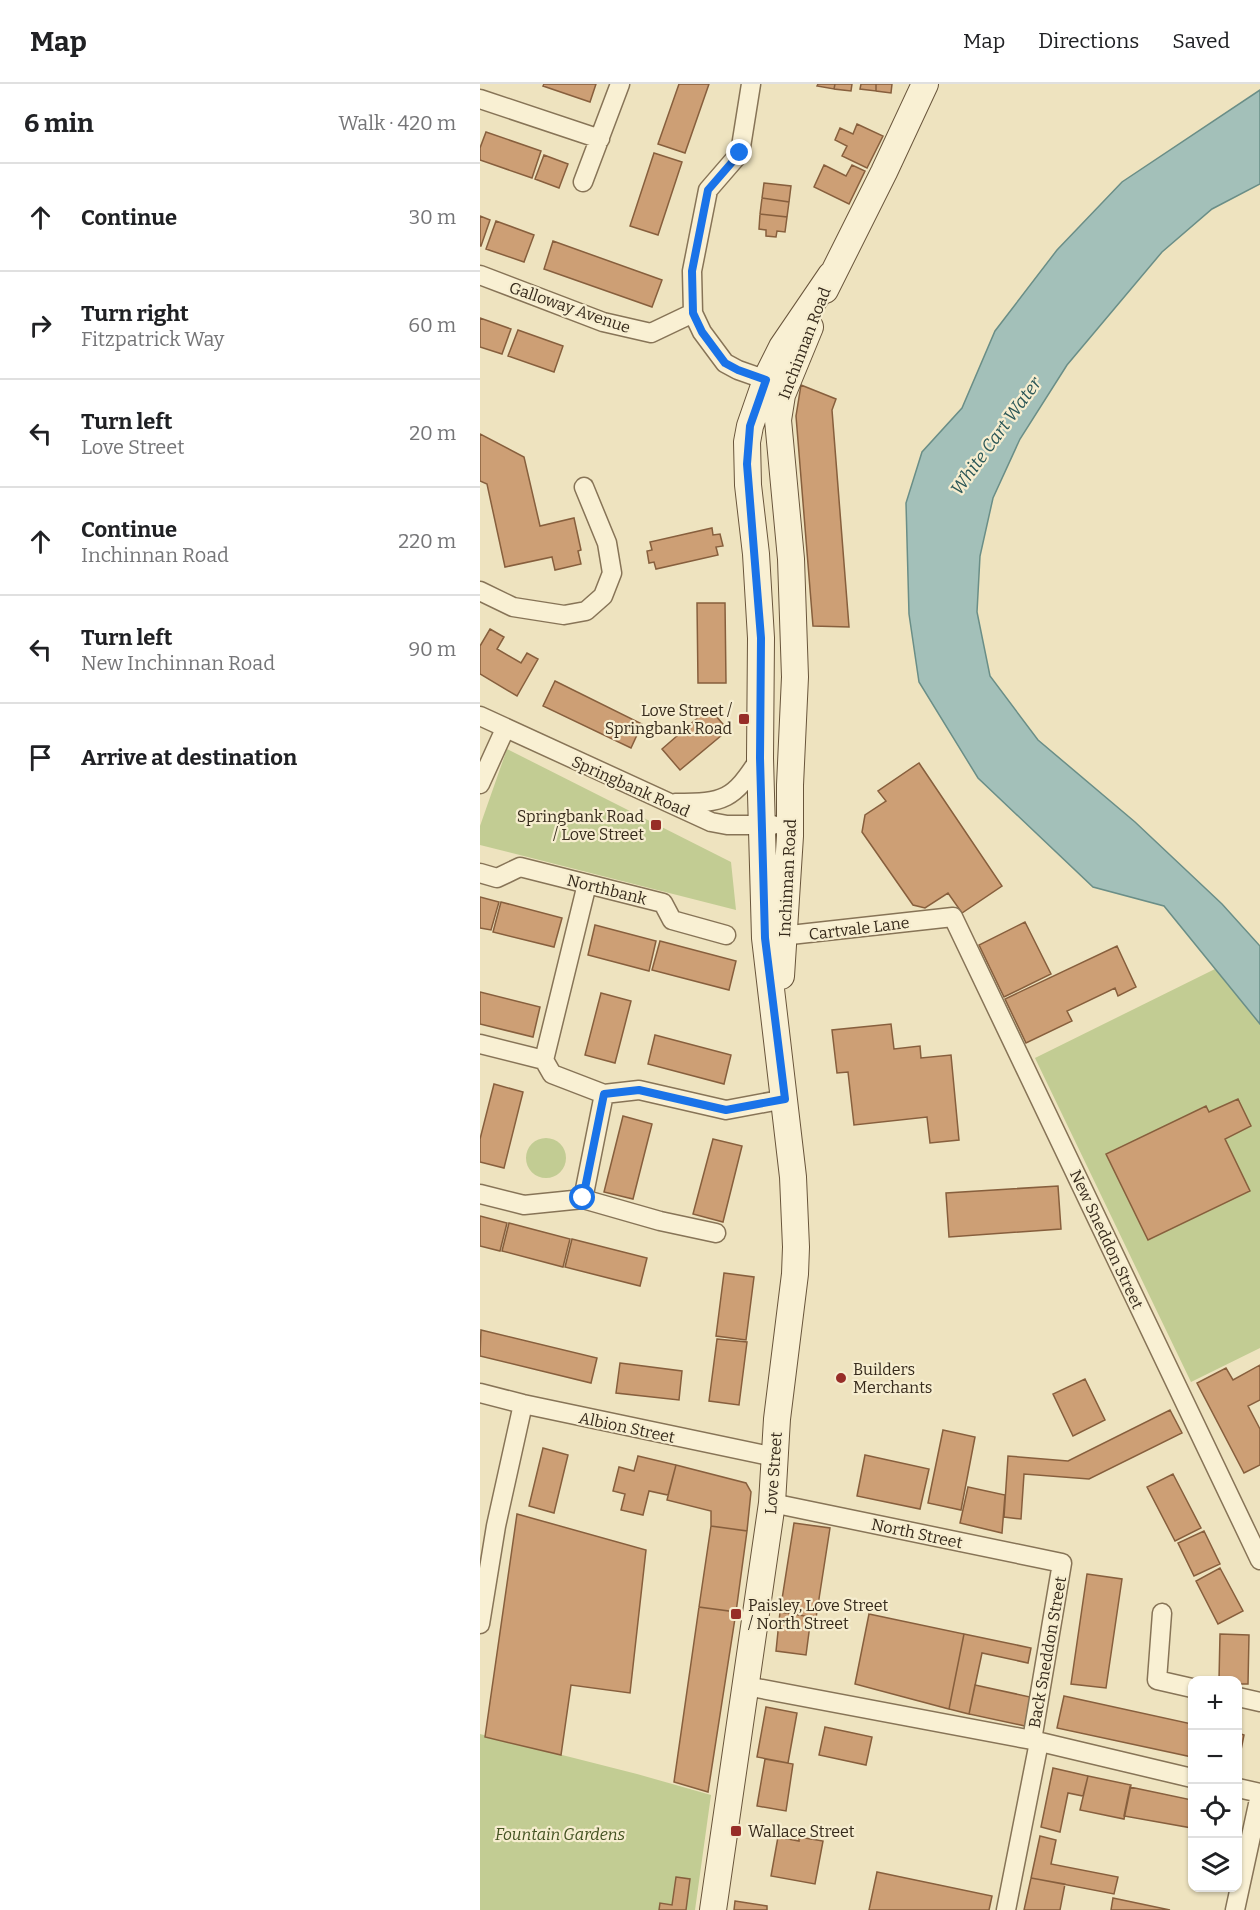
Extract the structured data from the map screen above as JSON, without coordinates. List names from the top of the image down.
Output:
{
  "streets": {
    "street": [
      "Galloway Avenue",
      "Inchinnan Road",
      "Springbank Road",
      "Northbank",
      "Cartvale Lane",
      "New Sneddon Street",
      "Albion Street",
      "Love Street",
      "North Street",
      "Back Sneddon Street"
    ]
  },
  "crossings": [
    ["Inchinnan Road", "Springbank Road"],
    ["Inchinnan Road", "Cartvale Lane"],
    ["Inchinnan Road", "Love Street"],
    ["Cartvale Lane", "New Sneddon Street"],
    ["Albion Street", "Love Street"],
    ["Love Street", "North Street"],
    ["North Street", "Back Sneddon Street"]
  ],
  "water": ["White Cart Water"],
  "parks": ["Fountain Gardens"],
  "places": {
    "transit": [
      "Love Street / Springbank Road",
      "Springbank Road / Love Street",
      "Paisley, Love Street / North Street",
      "Wallace Street"
    ],
    "other": ["Builders Merchants"]
  },
  "page": {
    "header": "Map",
    "nav": ["Map", "Directions", "Saved"],
    "heading": ["6 min", "Walk · 420 m"],
    "list": [
      ["Continue", "30 m"],
      ["Turn right", "Fitzpatrick Way", "60 m"],
      ["Turn left", "Love Street", "20 m"],
      ["Continue", "Inchinnan Road", "220 m"],
      ["Turn left", "New Inchinnan Road", "90 m"],
      "Arrive at destination"
    ],
    "map_buttons": ["+", "−"]
  }
}
